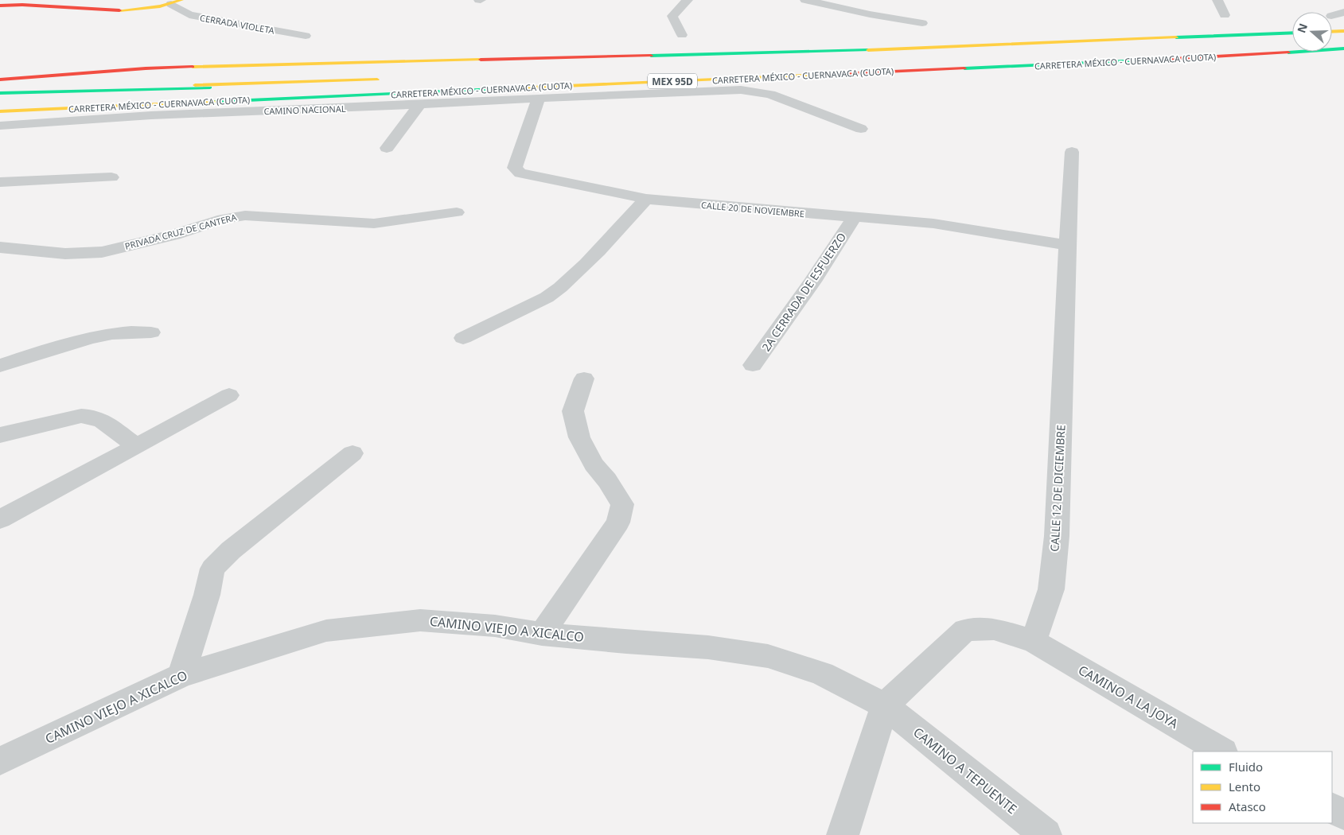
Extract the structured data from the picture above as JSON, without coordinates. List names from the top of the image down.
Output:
{
  "streets": {
    "main road": ["CARRETERA MÉXICO - CUERNAVACA (CUOTA)", "MEX 95D"],
    "street": [
      "CERRADA VIOLETA",
      "CAMINO NACIONAL",
      "CALLE 20 DE NOVIEMBRE",
      "PRIVADA CRUZ DE CANTERA",
      "2A CERRADA DE ESFUERZO",
      "CALLE 12 DE DICIEMBRE",
      "CAMINO VIEJO A XICALCO",
      "CAMINO A LA JOYA",
      "CAMINO A TEPUENTE"
    ]
  },
  "crossings": [
    ["CAMINO NACIONAL", "CALLE 20 DE NOVIEMBRE"],
    ["CALLE 20 DE NOVIEMBRE", "2A CERRADA DE ESFUERZO"],
    ["CALLE 20 DE NOVIEMBRE", "CALLE 12 DE DICIEMBRE"],
    ["CALLE 12 DE DICIEMBRE", "CAMINO A LA JOYA"],
    ["CAMINO VIEJO A XICALCO", "CAMINO A TEPUENTE"]
  ],
  "legend": ["Fluido", "Lento", "Atasco"],
  "north": "left"
}
